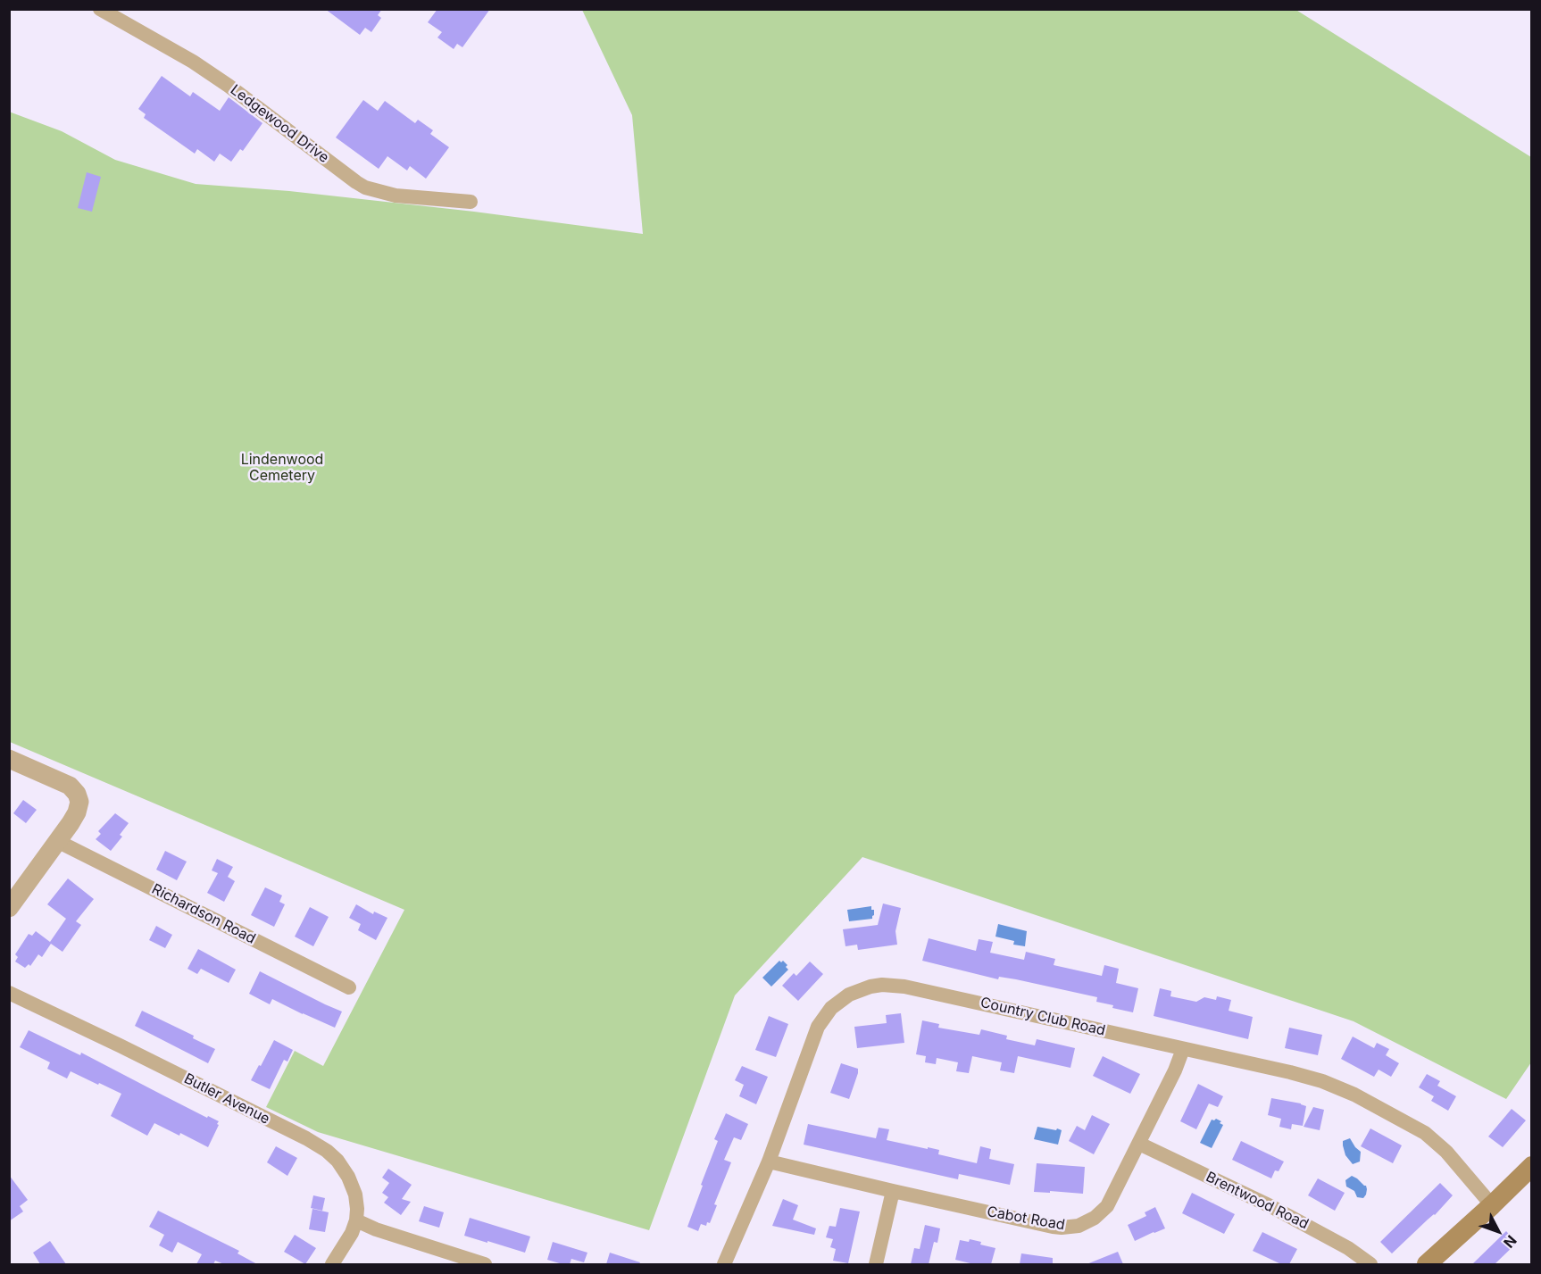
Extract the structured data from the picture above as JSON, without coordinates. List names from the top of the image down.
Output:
{
  "streets": {
    "street": [
      "Ledgewood Drive",
      "Richardson Road",
      "Country Club Road",
      "Butler Avenue",
      "Brentwood Road",
      "Cabot Road"
    ]
  },
  "crossings": [
    ["Country Club Road", "Cabot Road"],
    ["Brentwood Road", "Cabot Road"]
  ],
  "parks": ["Lindenwood Cemetery"],
  "north": "bottom right"
}
